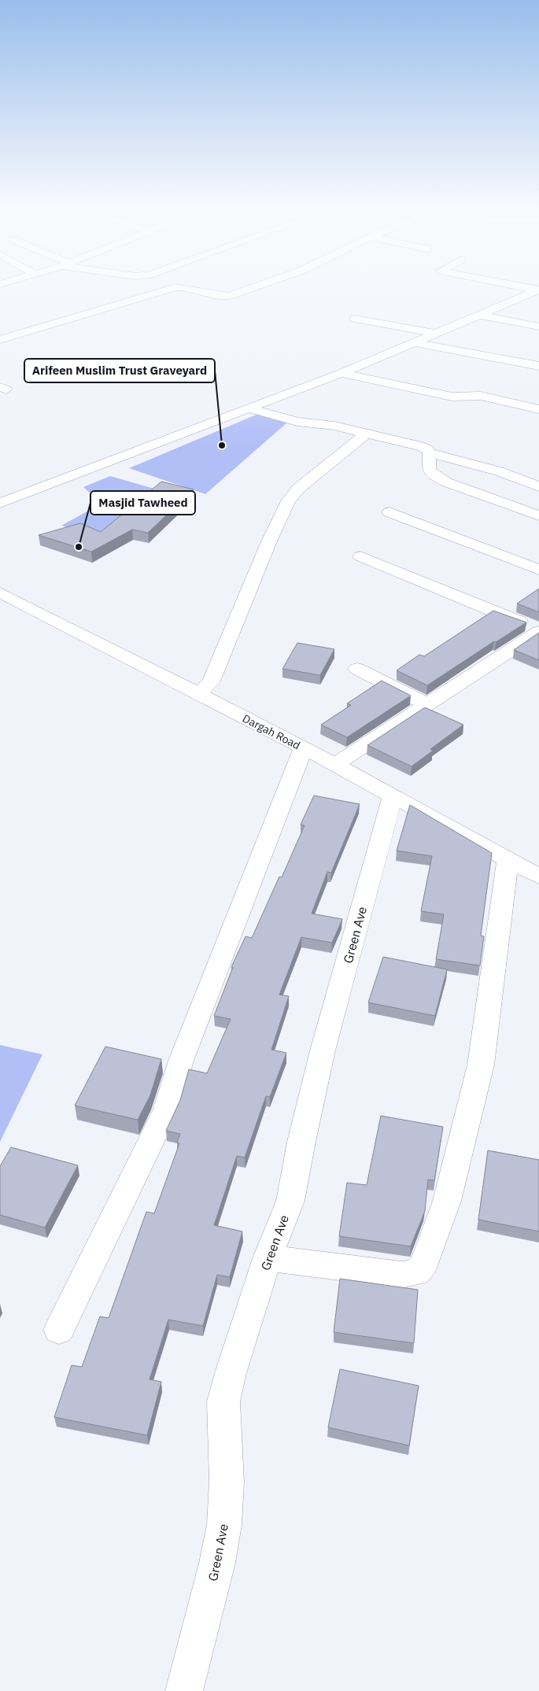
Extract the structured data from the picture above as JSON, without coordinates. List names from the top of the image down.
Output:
{
  "streets": {
    "street": ["Dargah Road", "Green Ave"]
  },
  "crossings": [
    ["Dargah Road", "Green Ave"]
  ],
  "places": ["Arifeen Muslim Trust Graveyard", "Masjid Tawheed"]
}
